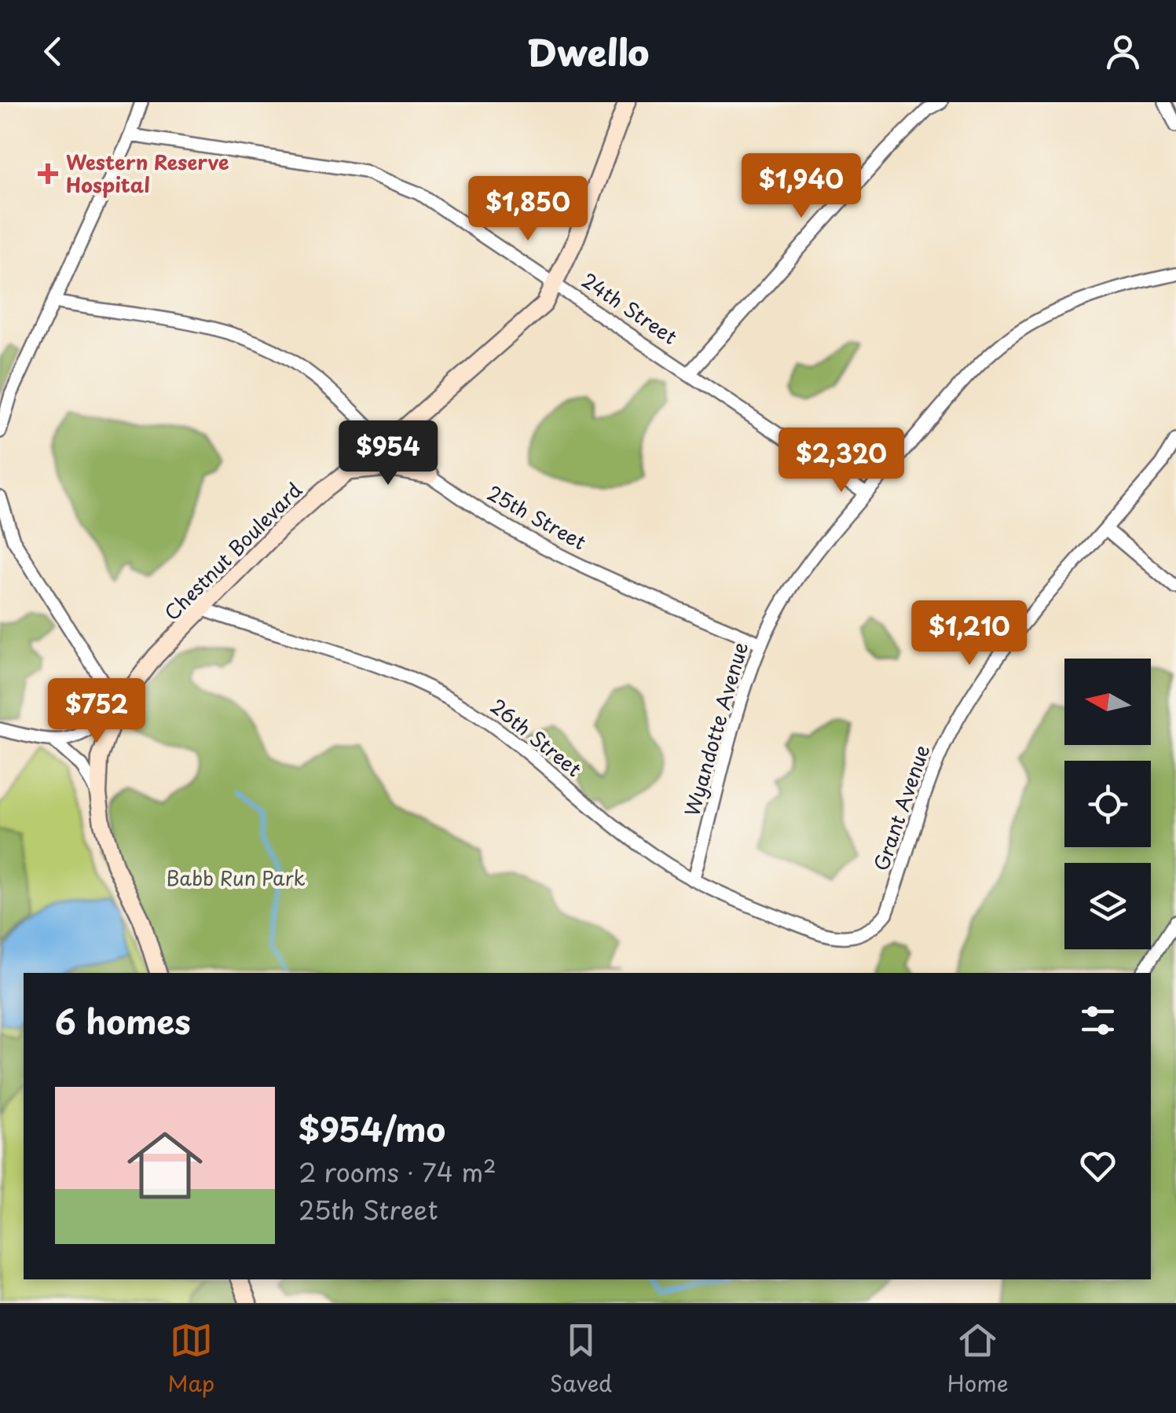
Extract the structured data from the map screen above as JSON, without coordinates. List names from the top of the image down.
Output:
{
  "streets": {
    "street": [
      "24th Street",
      "25th Street",
      "Chestnut Boulevard",
      "Wyandotte Avenue",
      "26th Street",
      "Grant Avenue"
    ]
  },
  "crossings": [
    ["24th Street", "Chestnut Boulevard"],
    ["24th Street", "Wyandotte Avenue"],
    ["25th Street", "Chestnut Boulevard"],
    ["25th Street", "Wyandotte Avenue"],
    ["Chestnut Boulevard", "26th Street"],
    ["Wyandotte Avenue", "26th Street"],
    ["26th Street", "Grant Avenue"]
  ],
  "parks": ["Babb Run Park"],
  "places": {
    "health": ["Western Reserve Hospital"]
  },
  "north": "left",
  "page": {
    "header": "Dwello",
    "price": [
      "$1,940",
      "$1,850",
      "$954",
      "$2,320",
      "$1,210",
      "$752"
    ],
    "heading": "6 homes",
    "list": [
      {
        "name": "$954/mo",
        "note": "2 rooms · 74 m² · 25th Street"
      }
    ],
    "tabs": ["Map", "Saved", "Home"]
  }
}
